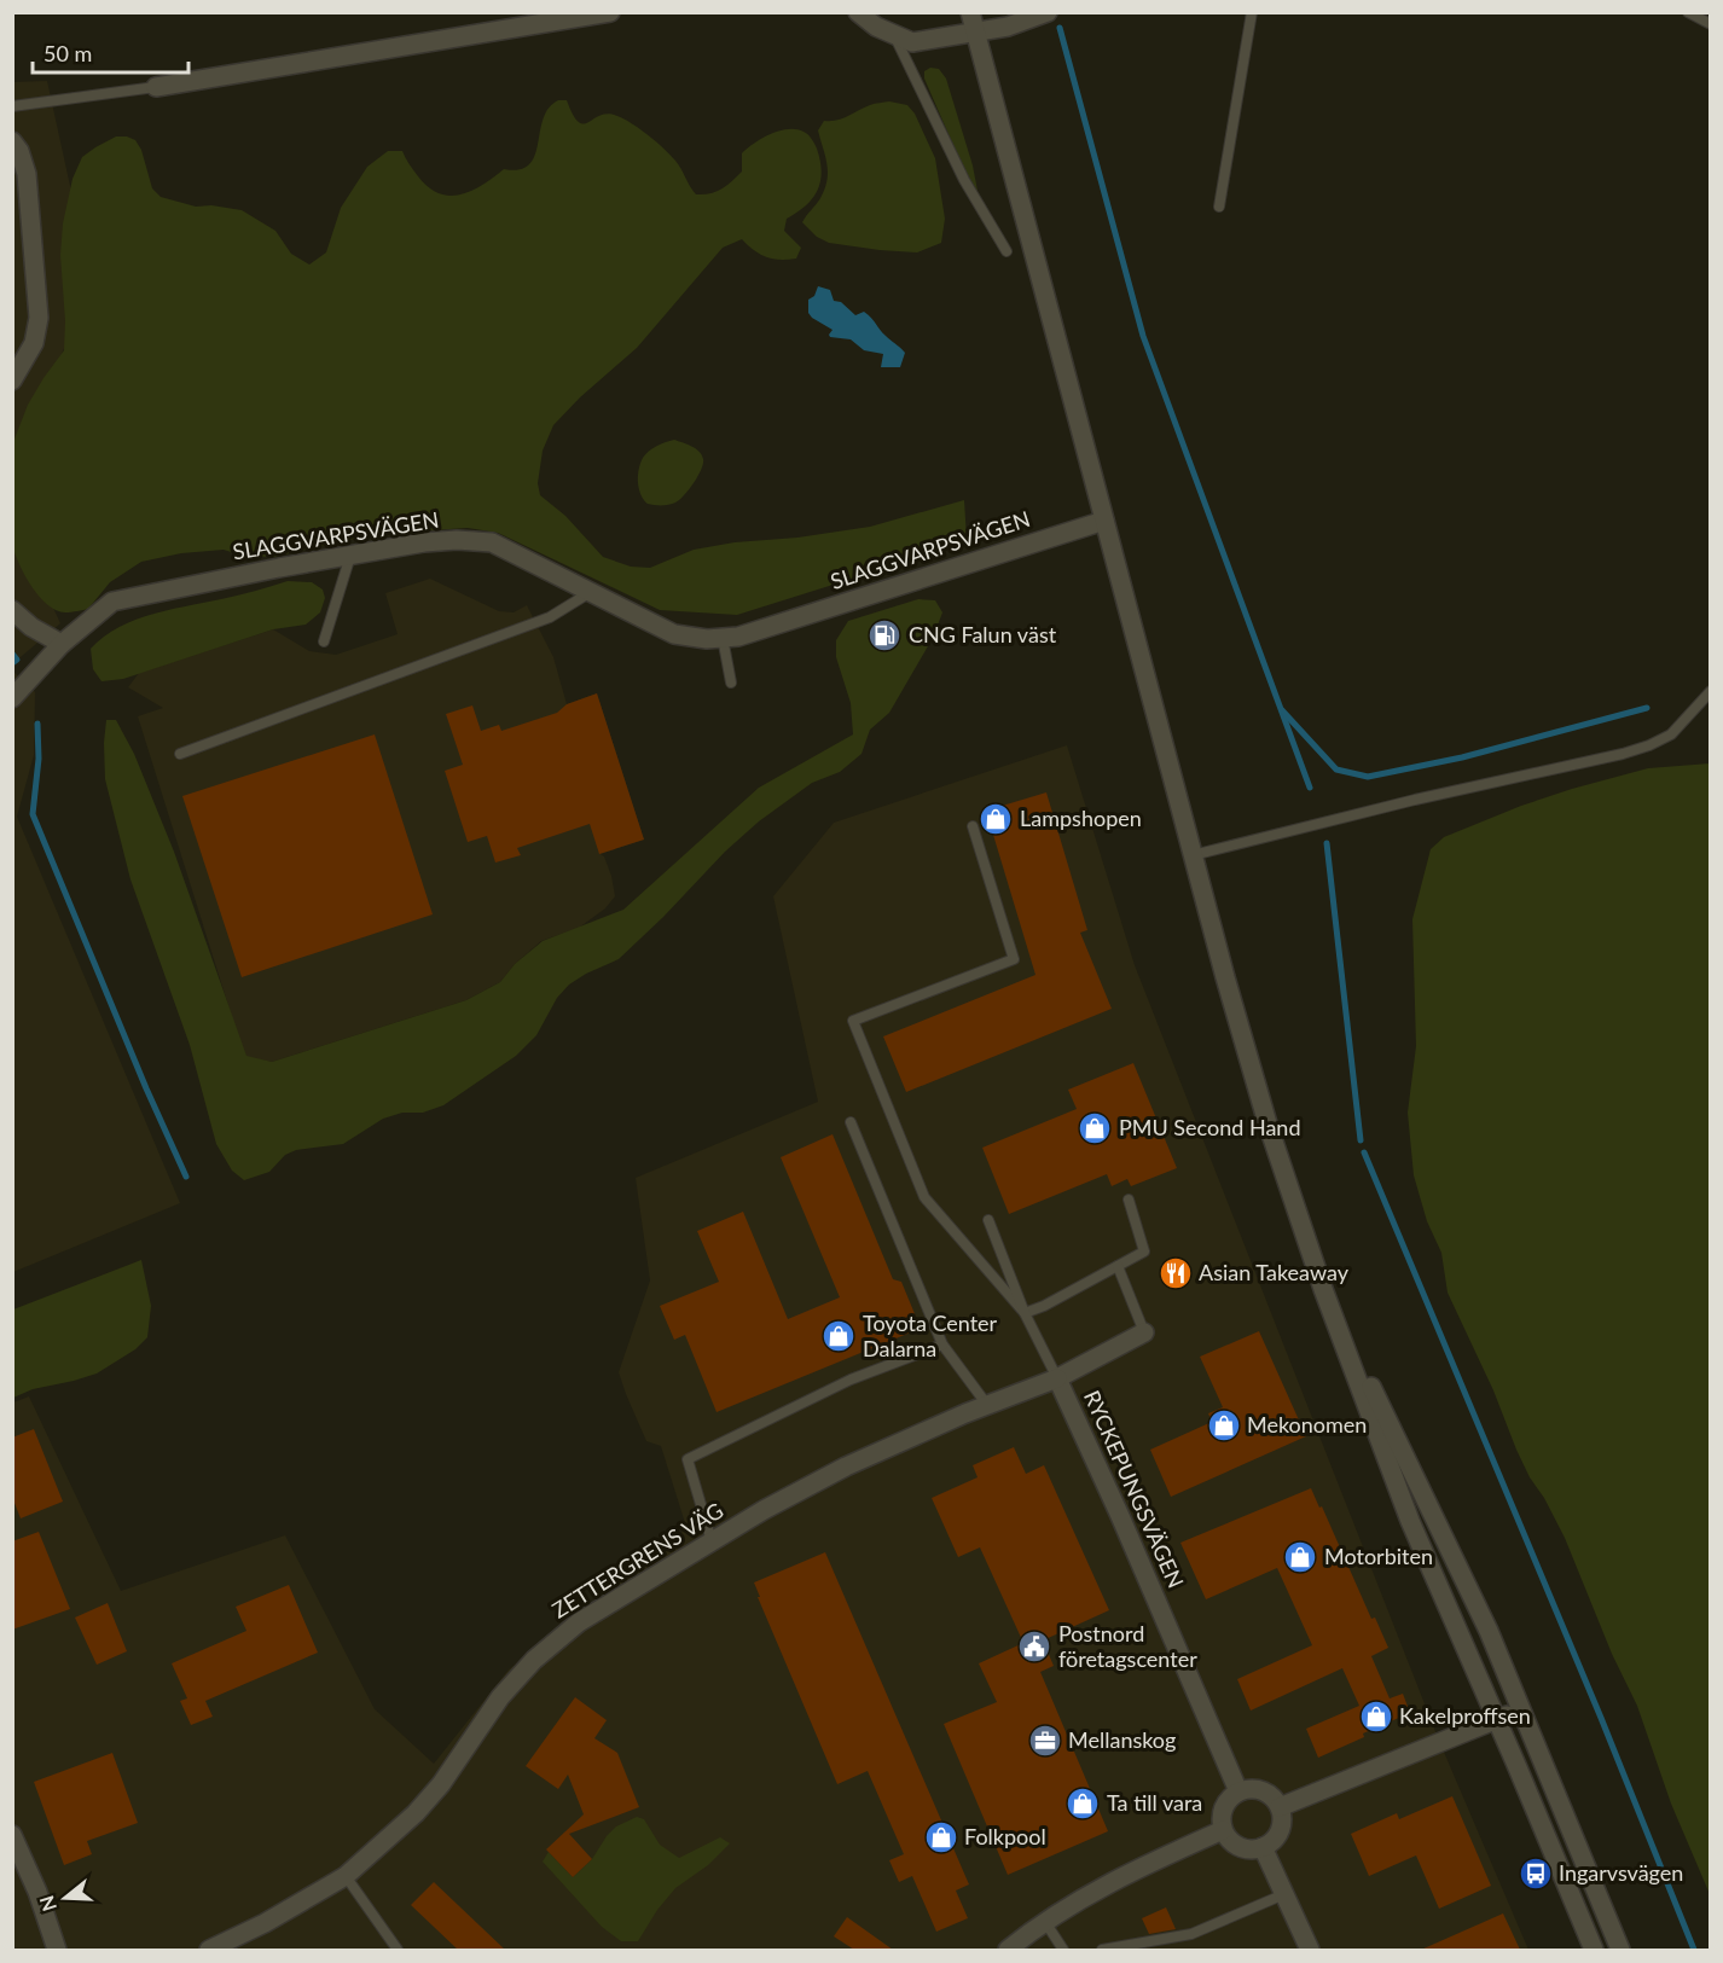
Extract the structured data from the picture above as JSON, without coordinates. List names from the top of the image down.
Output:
{
  "streets": {
    "street": ["SLAGGVARPSVÄGEN", "RYCKEPUNGSVÄGEN", "ZETTERGRENS VÄG"]
  },
  "crossings": [
    ["RYCKEPUNGSVÄGEN", "ZETTERGRENS VÄG"]
  ],
  "places": {
    "fuel station": ["CNG Falun väst"],
    "shop": [
      "Lampshopen",
      "PMU Second Hand",
      "Toyota Center Dalarna",
      "Mekonomen",
      "Motorbiten",
      "Kakelproffsen",
      "Ta till vara",
      "Folkpool"
    ],
    "restaurant": ["Asian Takeaway"],
    "public building": ["Postnord företagscenter"],
    "office": ["Mellanskog"],
    "bus stop": ["Ingarvsvägen"]
  },
  "scale_bar": "50 m",
  "north": "left"
}
